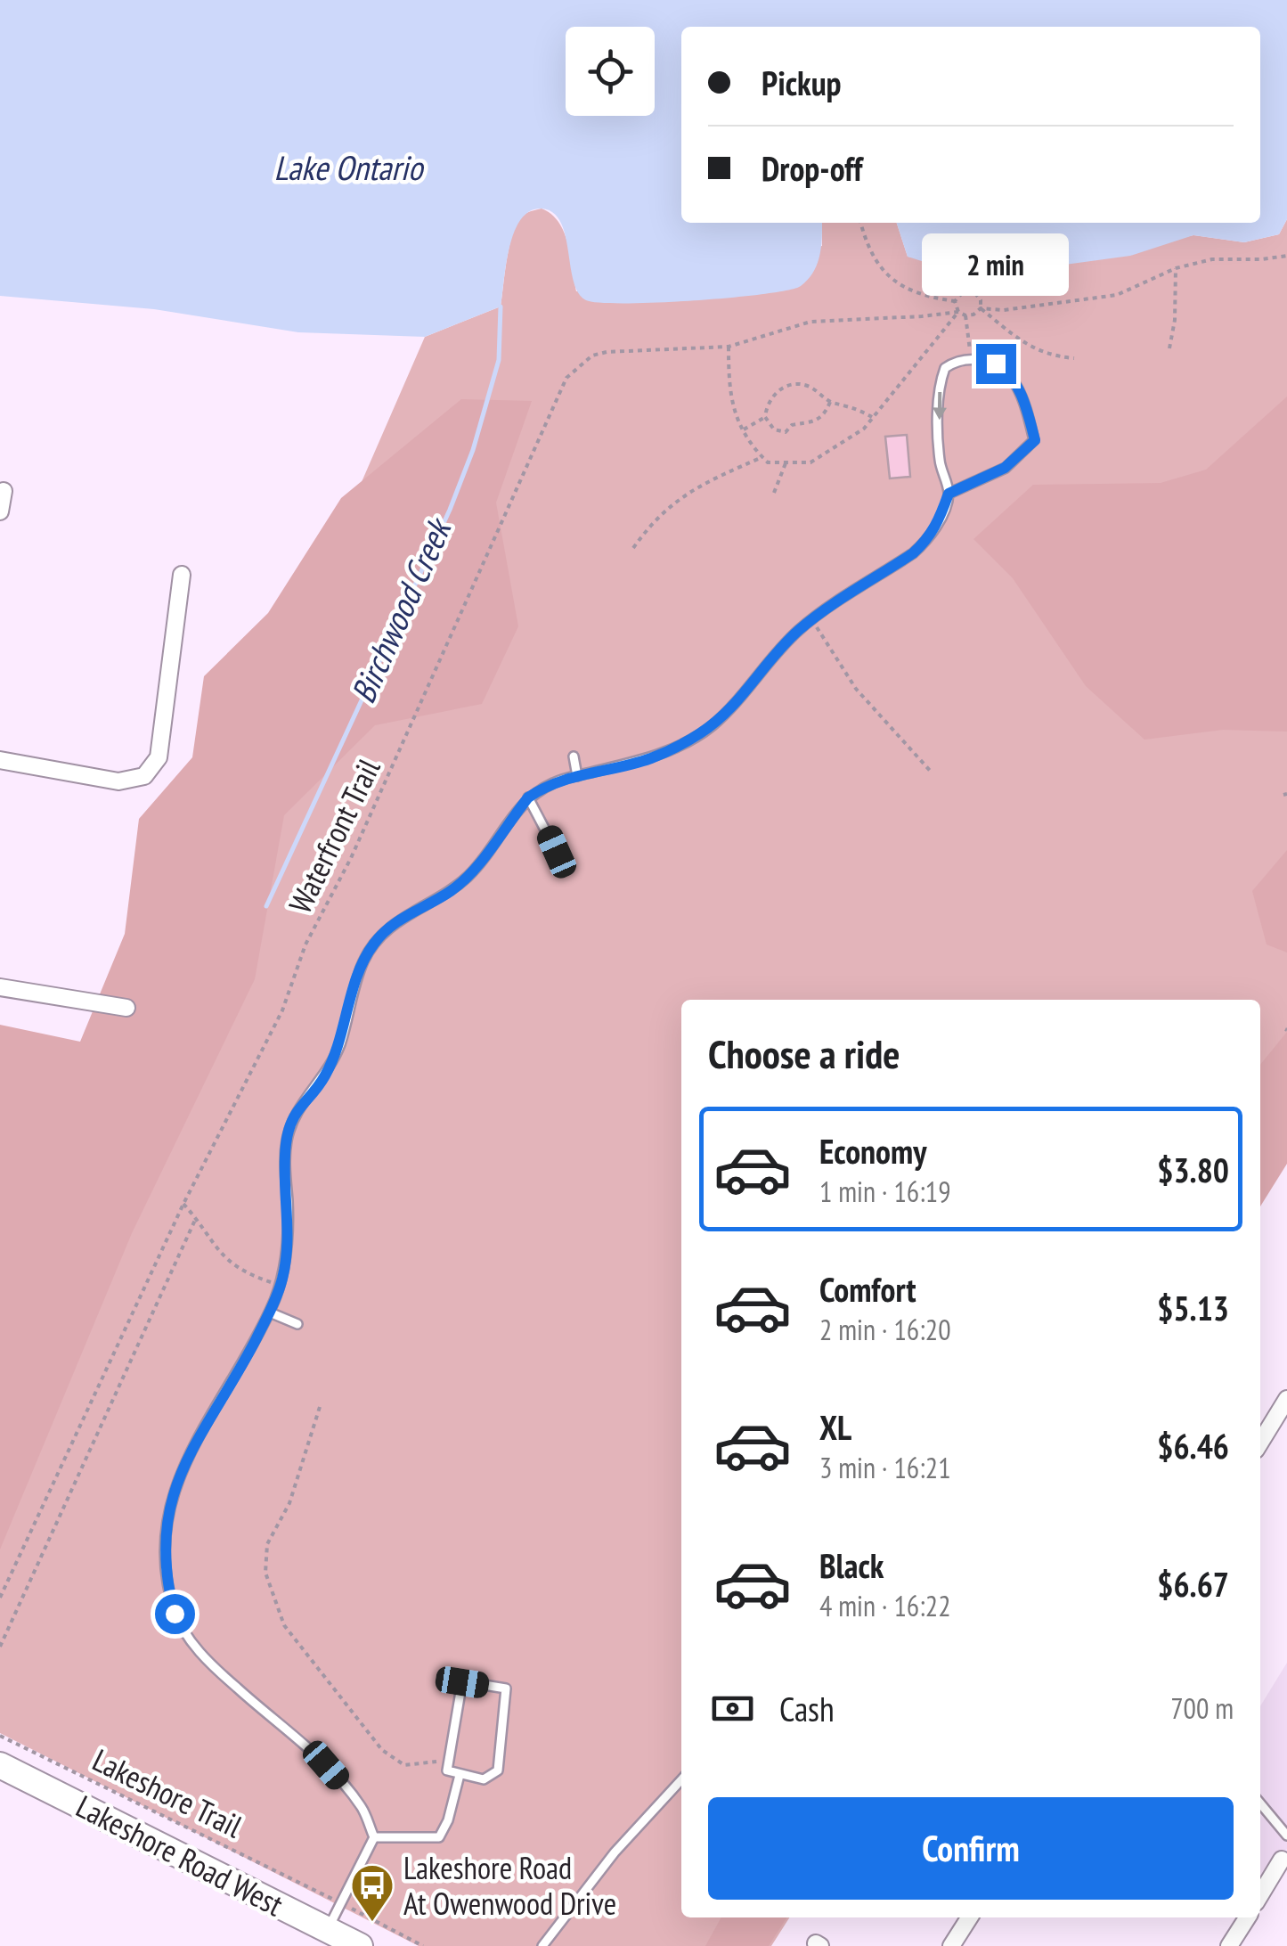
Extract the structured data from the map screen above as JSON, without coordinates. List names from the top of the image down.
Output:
{
  "streets": {
    "main road": ["Lakeshore Road West"],
    "path": ["Waterfront Trail", "Lakeshore Trail"]
  },
  "water": ["Lake Ontario", "Birchwood Creek"],
  "places": {
    "bus stop": ["Lakeshore Road At Owenwood Drive"]
  },
  "page": {
    "banner": ["Pickup", "Drop-off"],
    "bubble": "2 min",
    "heading": "Choose a ride",
    "list": [
      {
        "name": "Economy",
        "note": "1 min · 16:19",
        "value": "$3.80"
      },
      {
        "name": "Comfort",
        "note": "2 min · 16:20",
        "value": "$5.13"
      },
      {
        "name": "XL",
        "note": "3 min · 16:21",
        "value": "$6.46"
      },
      {
        "name": "Black",
        "note": "4 min · 16:22",
        "value": "$6.67"
      }
    ],
    "pay": ["Cash", "700 m"],
    "buttons": "Confirm"
  }
}
